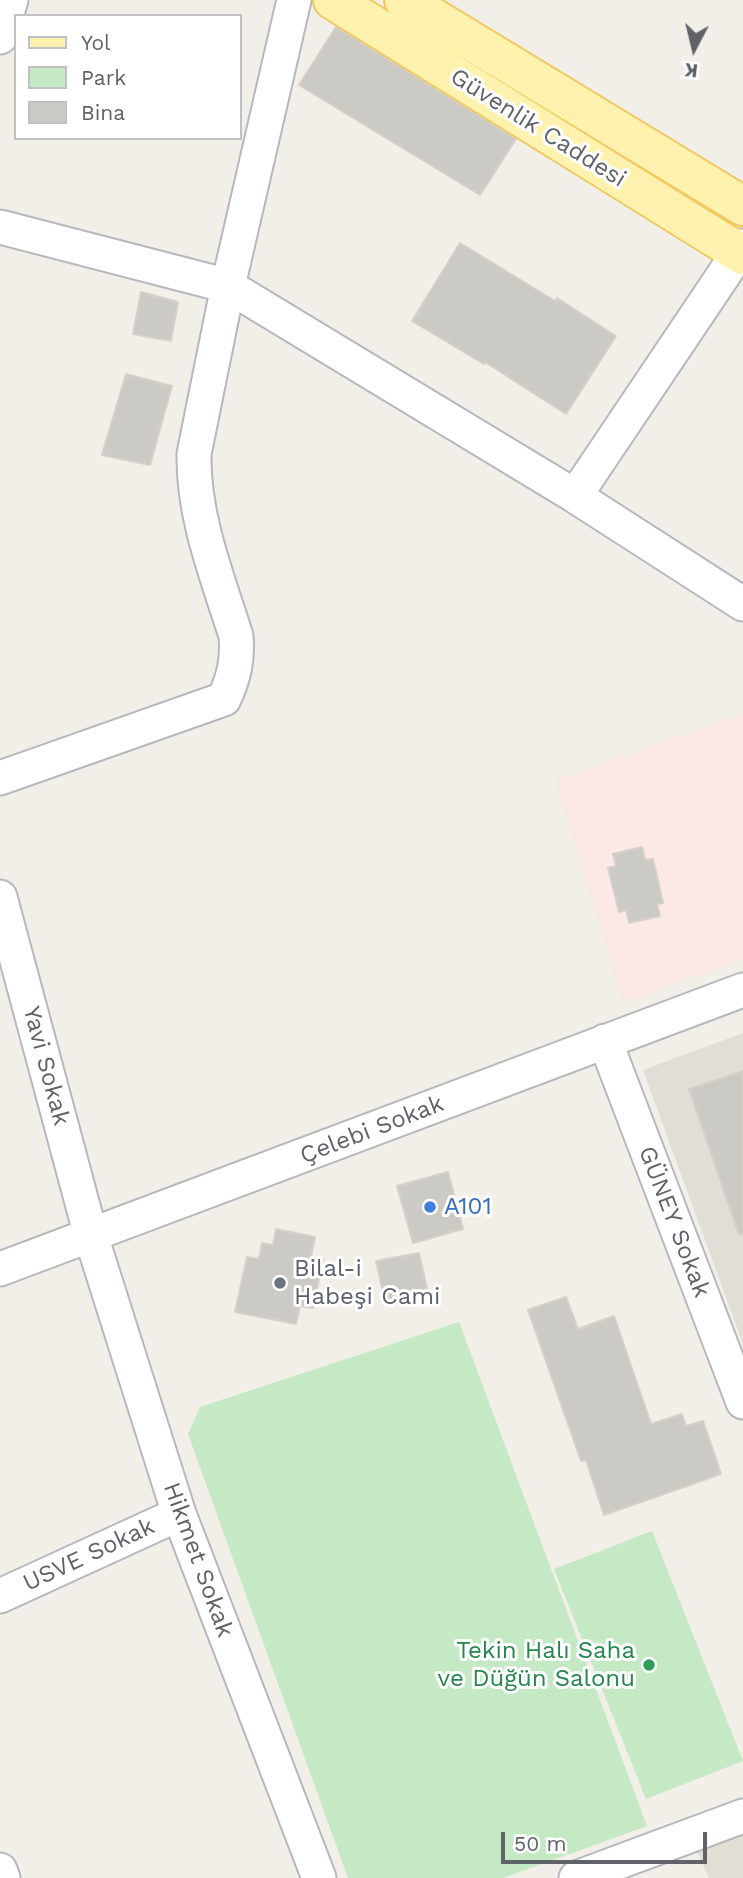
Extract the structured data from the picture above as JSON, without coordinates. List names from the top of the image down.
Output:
{
  "streets": {
    "main road": ["Güvenlik Caddesi"],
    "street": [
      "Yavi Sokak",
      "Çelebi Sokak",
      "GÜNEY Sokak",
      "USVE Sokak",
      "Hikmet Sokak"
    ]
  },
  "crossings": [
    ["Yavi Sokak", "Çelebi Sokak"],
    ["Yavi Sokak", "Hikmet Sokak"],
    ["Çelebi Sokak", "GÜNEY Sokak"],
    ["Çelebi Sokak", "Hikmet Sokak"],
    ["USVE Sokak", "Hikmet Sokak"]
  ],
  "places": ["A101", "Bilal-i Habeşi Cami", "Tekin Halı Saha ve Düğün Salonu"],
  "legend": ["Yol", "Park", "Bina"],
  "scale_bar": "50 m",
  "north": "bottom"
}
